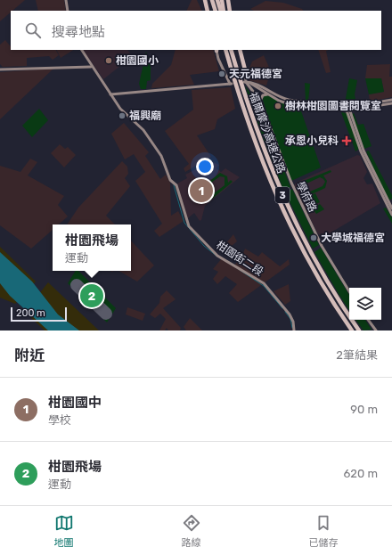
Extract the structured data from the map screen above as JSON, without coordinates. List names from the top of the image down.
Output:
{
  "streets": {
    "highway": ["福爾摩沙高速公路", "3"],
    "street": ["學府路", "柑園街二段"]
  },
  "places": {
    "other": [
      "柑園國小",
      "天元福德宮",
      "樹林柑園圖書閱覽室",
      "福興廟",
      "大學城福德宮"
    ],
    "health": ["承恩小兒科"]
  },
  "scale_bar": "200 m",
  "page": {
    "search": "搜尋地點",
    "pins": ["1", "2"],
    "popup": ["柑園飛場", "運動"],
    "scale": "200 m",
    "heading": ["附近", "2筆結果"],
    "list": [
      {
        "mark": "1",
        "name": "柑園國中",
        "note": "學校",
        "value": "90 m"
      },
      {
        "mark": "2",
        "name": "柑園飛場",
        "note": "運動",
        "value": "620 m"
      }
    ],
    "nav": ["地圖", "路線", "已儲存"]
  }
}
